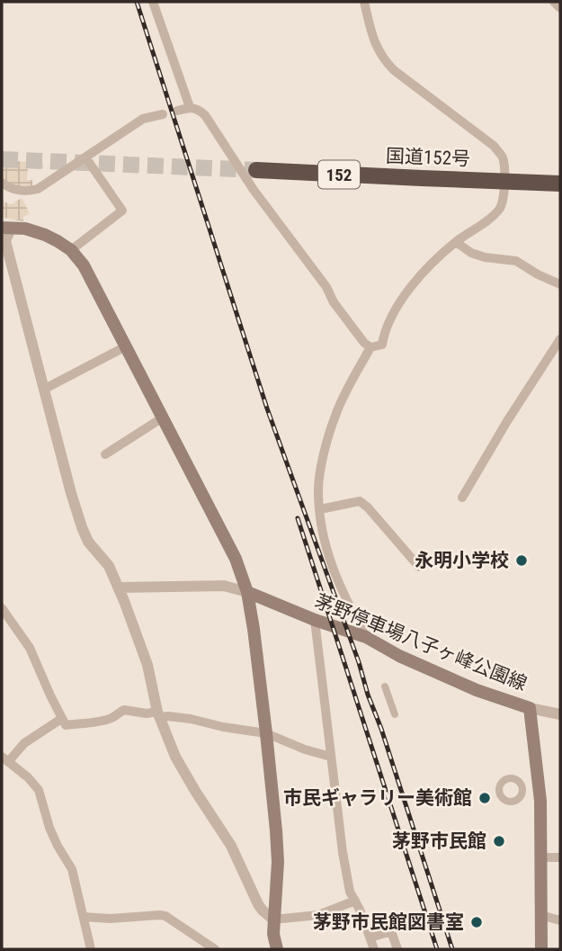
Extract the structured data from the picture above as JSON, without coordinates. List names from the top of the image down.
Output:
{
  "streets": {
    "highway": ["国道152号", "152"],
    "main road": ["茅野停車場八子ヶ峰公園線"]
  },
  "places": [
    "永明小学校",
    "市民ギャラリー美術館",
    "茅野市民館",
    "茅野市民館図書室"
  ]
}
